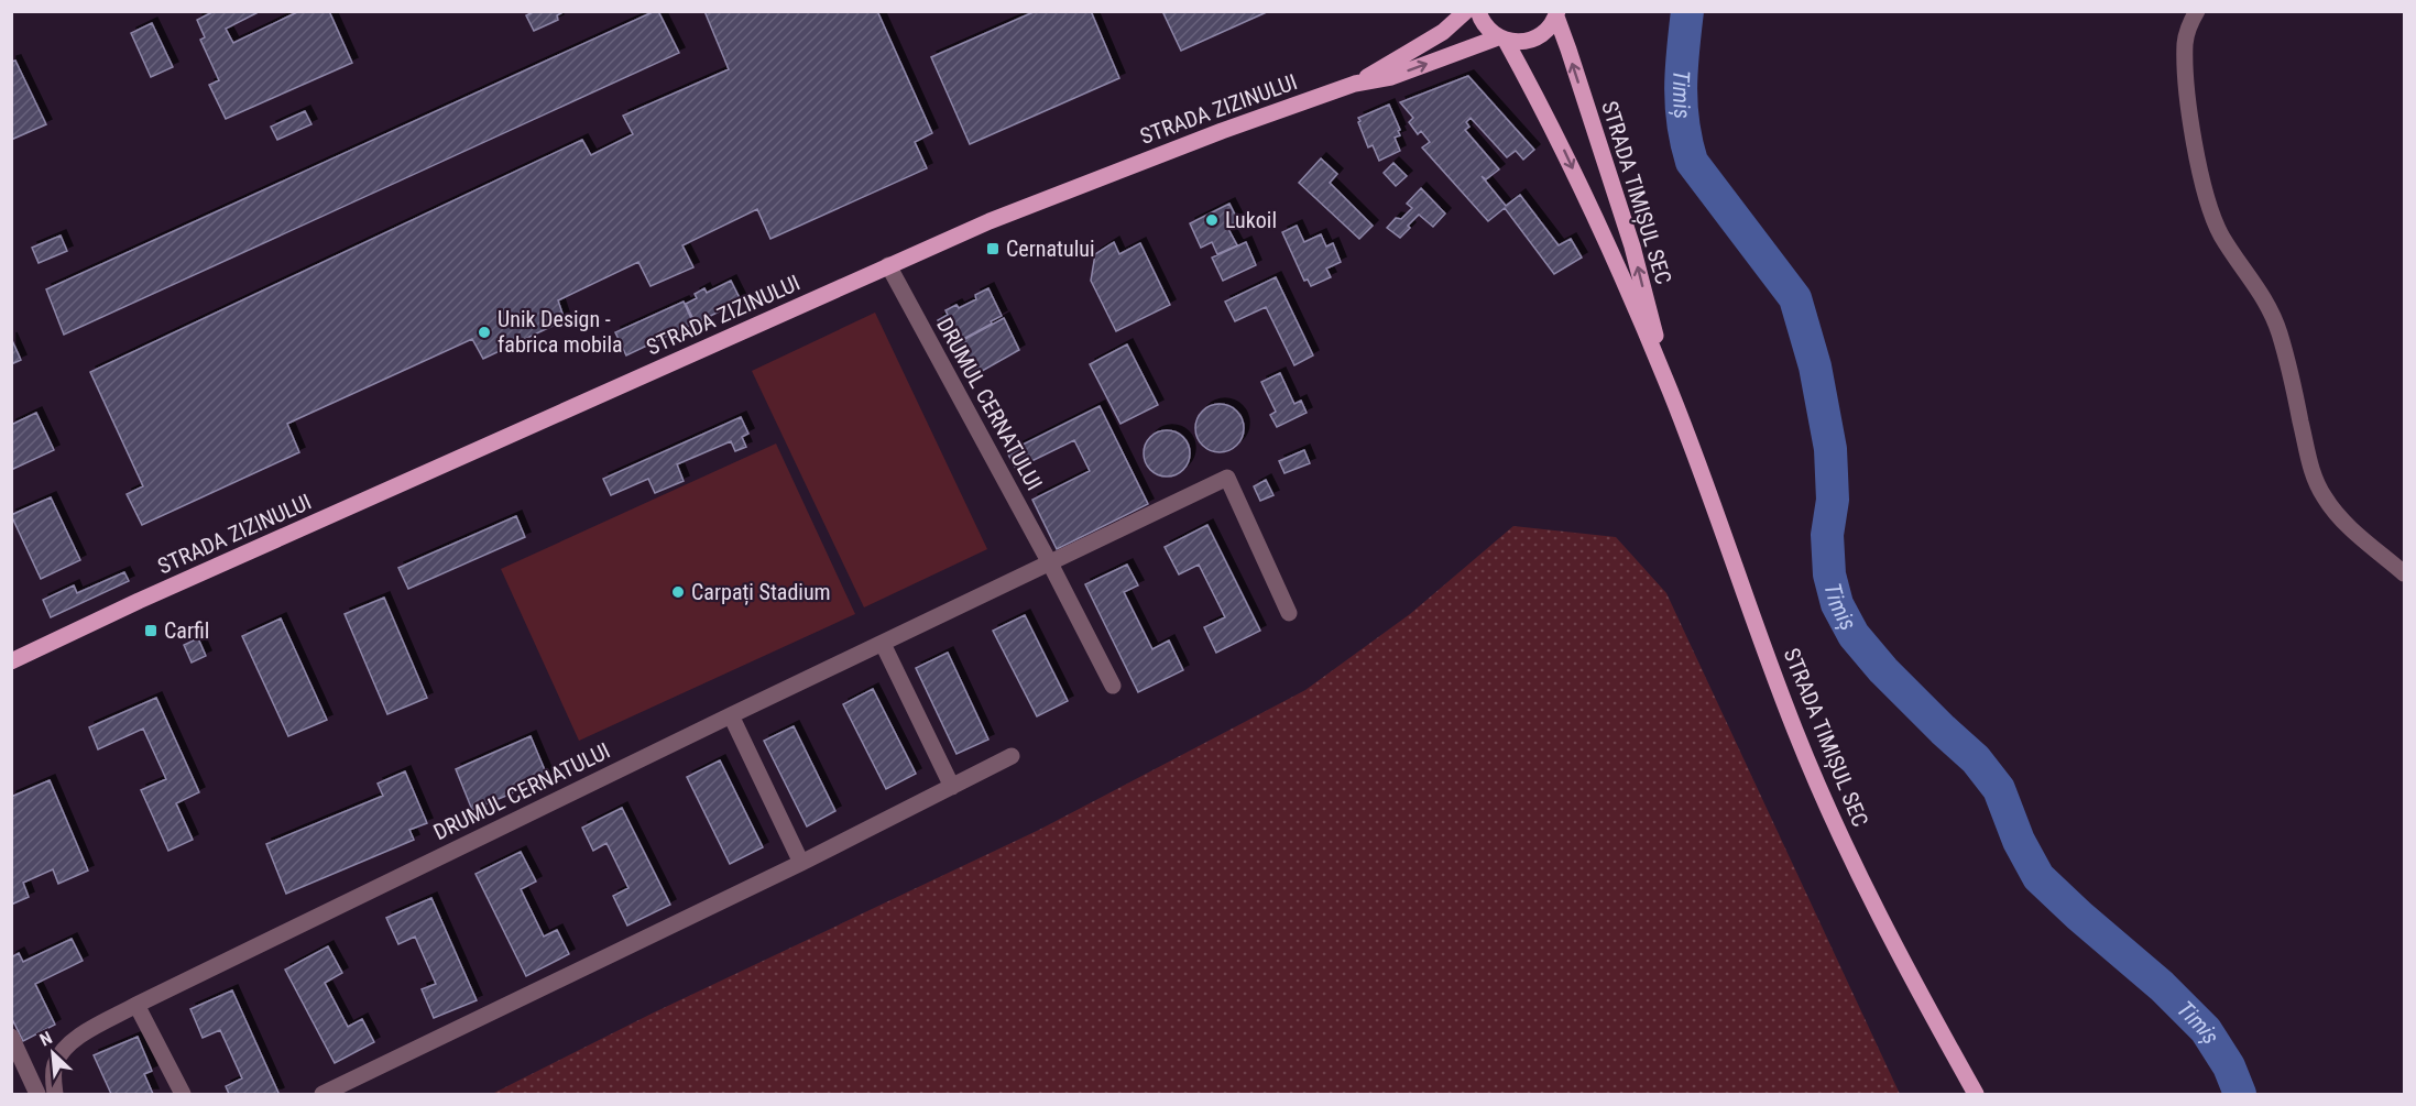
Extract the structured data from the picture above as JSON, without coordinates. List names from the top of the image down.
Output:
{
  "streets": {
    "main road": ["STRADA ZIZINULUI", "STRADA TIMIȘUL SEC"],
    "street": ["DRUMUL CERNATULUI"]
  },
  "crossings": [
    ["STRADA ZIZINULUI", "STRADA TIMIȘUL SEC"],
    ["STRADA ZIZINULUI", "DRUMUL CERNATULUI"]
  ],
  "water": ["Timiș"],
  "places": {
    "other": ["Lukoil", "Unik Design - fabrica mobila", "Carpați Stadium"],
    "transit": ["Cernatului", "Carfil"]
  },
  "north": "top left"
}
